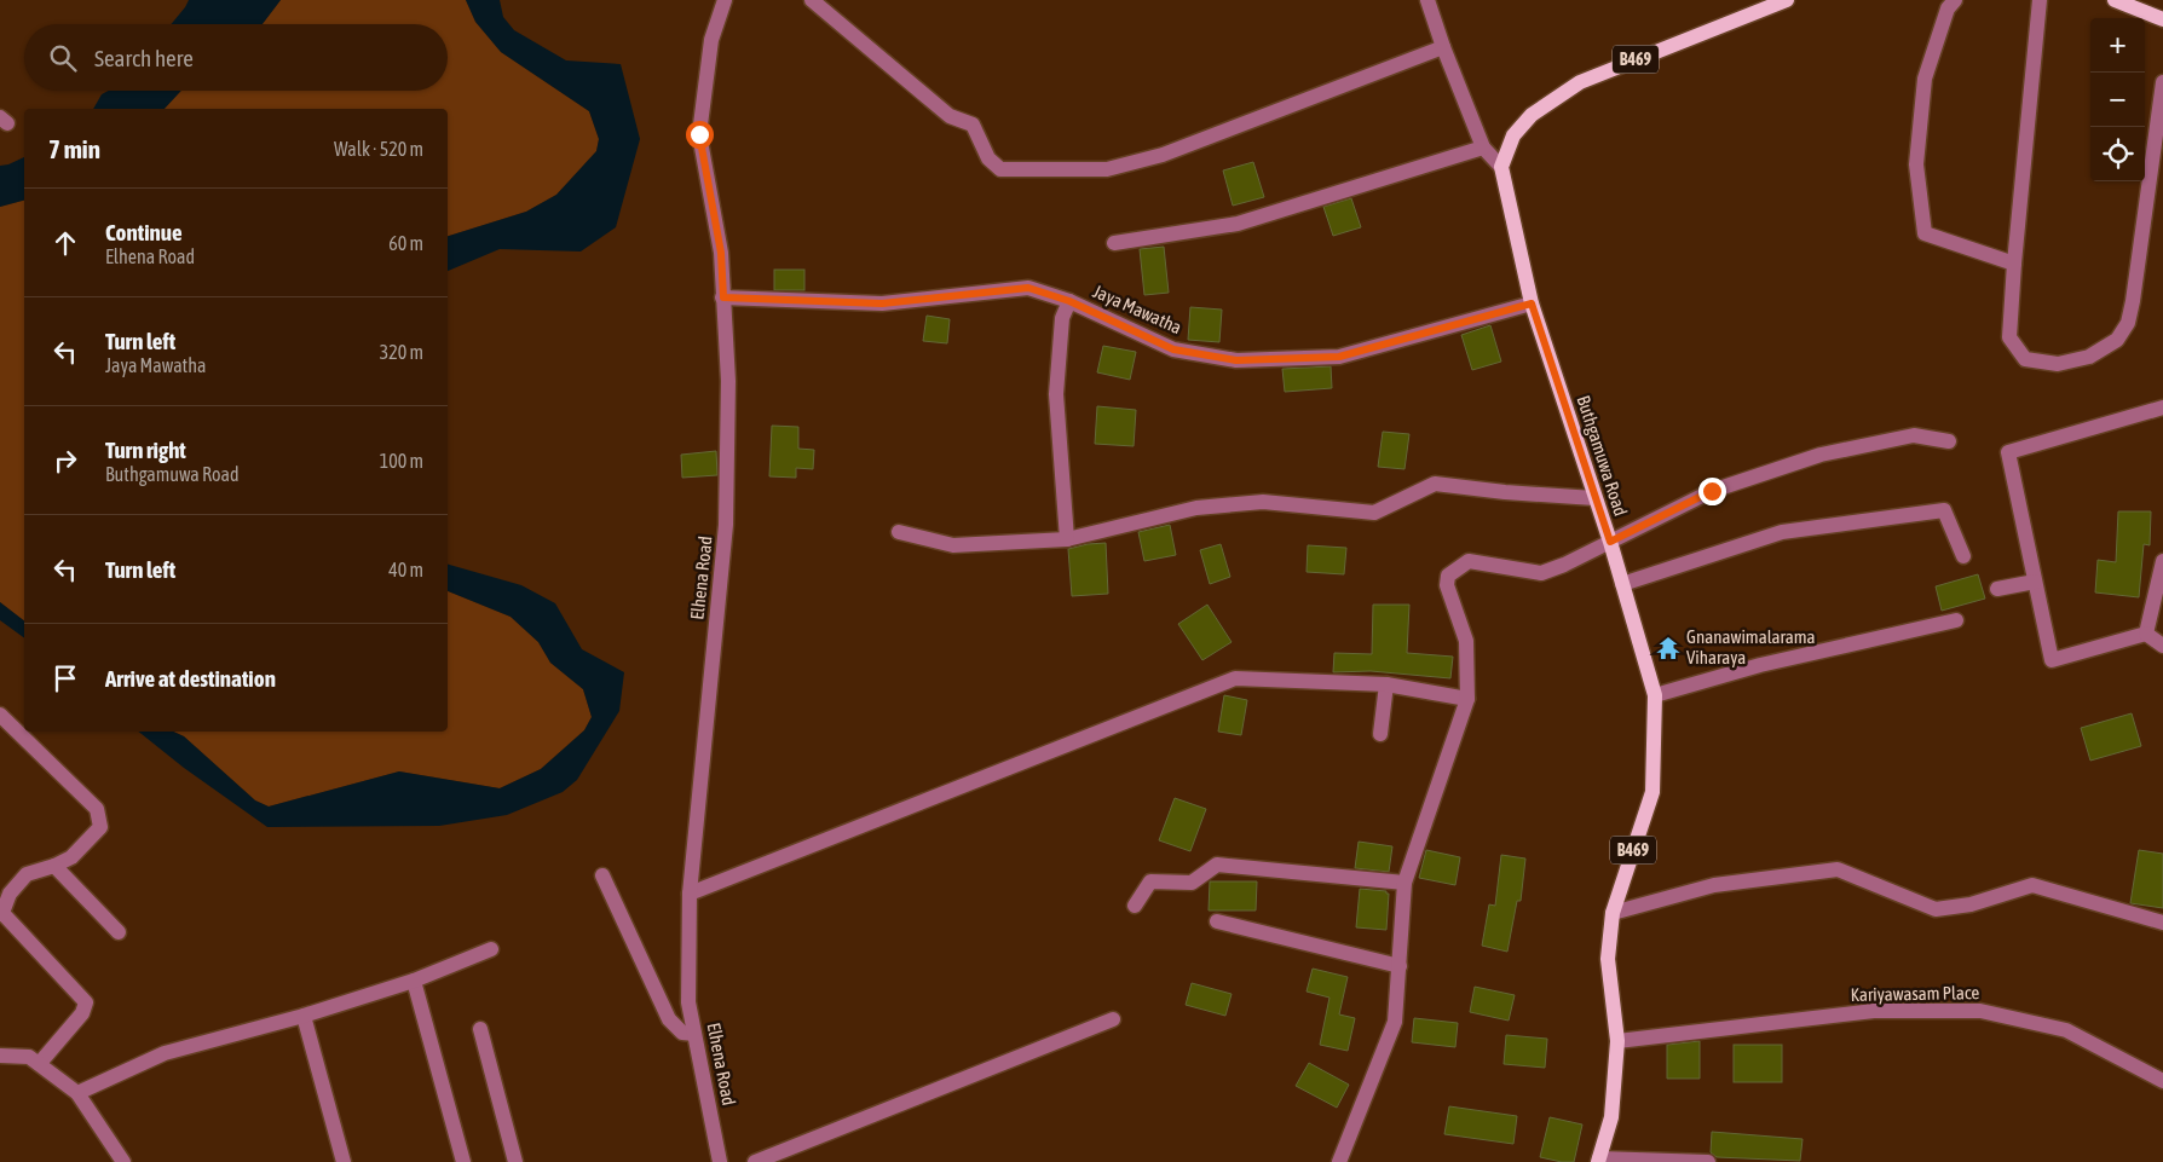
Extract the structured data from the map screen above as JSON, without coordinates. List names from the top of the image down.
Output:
{
  "streets": {
    "main road": ["B469", "Buthgamuwa Road"],
    "street": ["Jaya Mawatha", "Elhena Road", "Kariyawasam Place"]
  },
  "crossings": [
    ["B469", "Buthgamuwa Road"],
    ["Jaya Mawatha", "Buthgamuwa Road"],
    ["Jaya Mawatha", "Elhena Road"],
    ["Buthgamuwa Road", "Kariyawasam Place"]
  ],
  "places": {
    "temple": ["Gnanawimalarama Viharaya"]
  },
  "page": {
    "map_buttons": ["+", "−"],
    "search": "Search here",
    "heading": ["7 min", "Walk · 520 m"],
    "list": [
      ["Continue", "Elhena Road", "60 m"],
      ["Turn left", "Jaya Mawatha", "320 m"],
      ["Turn right", "Buthgamuwa Road", "100 m"],
      ["Turn left", "40 m"],
      "Arrive at destination"
    ]
  }
}
